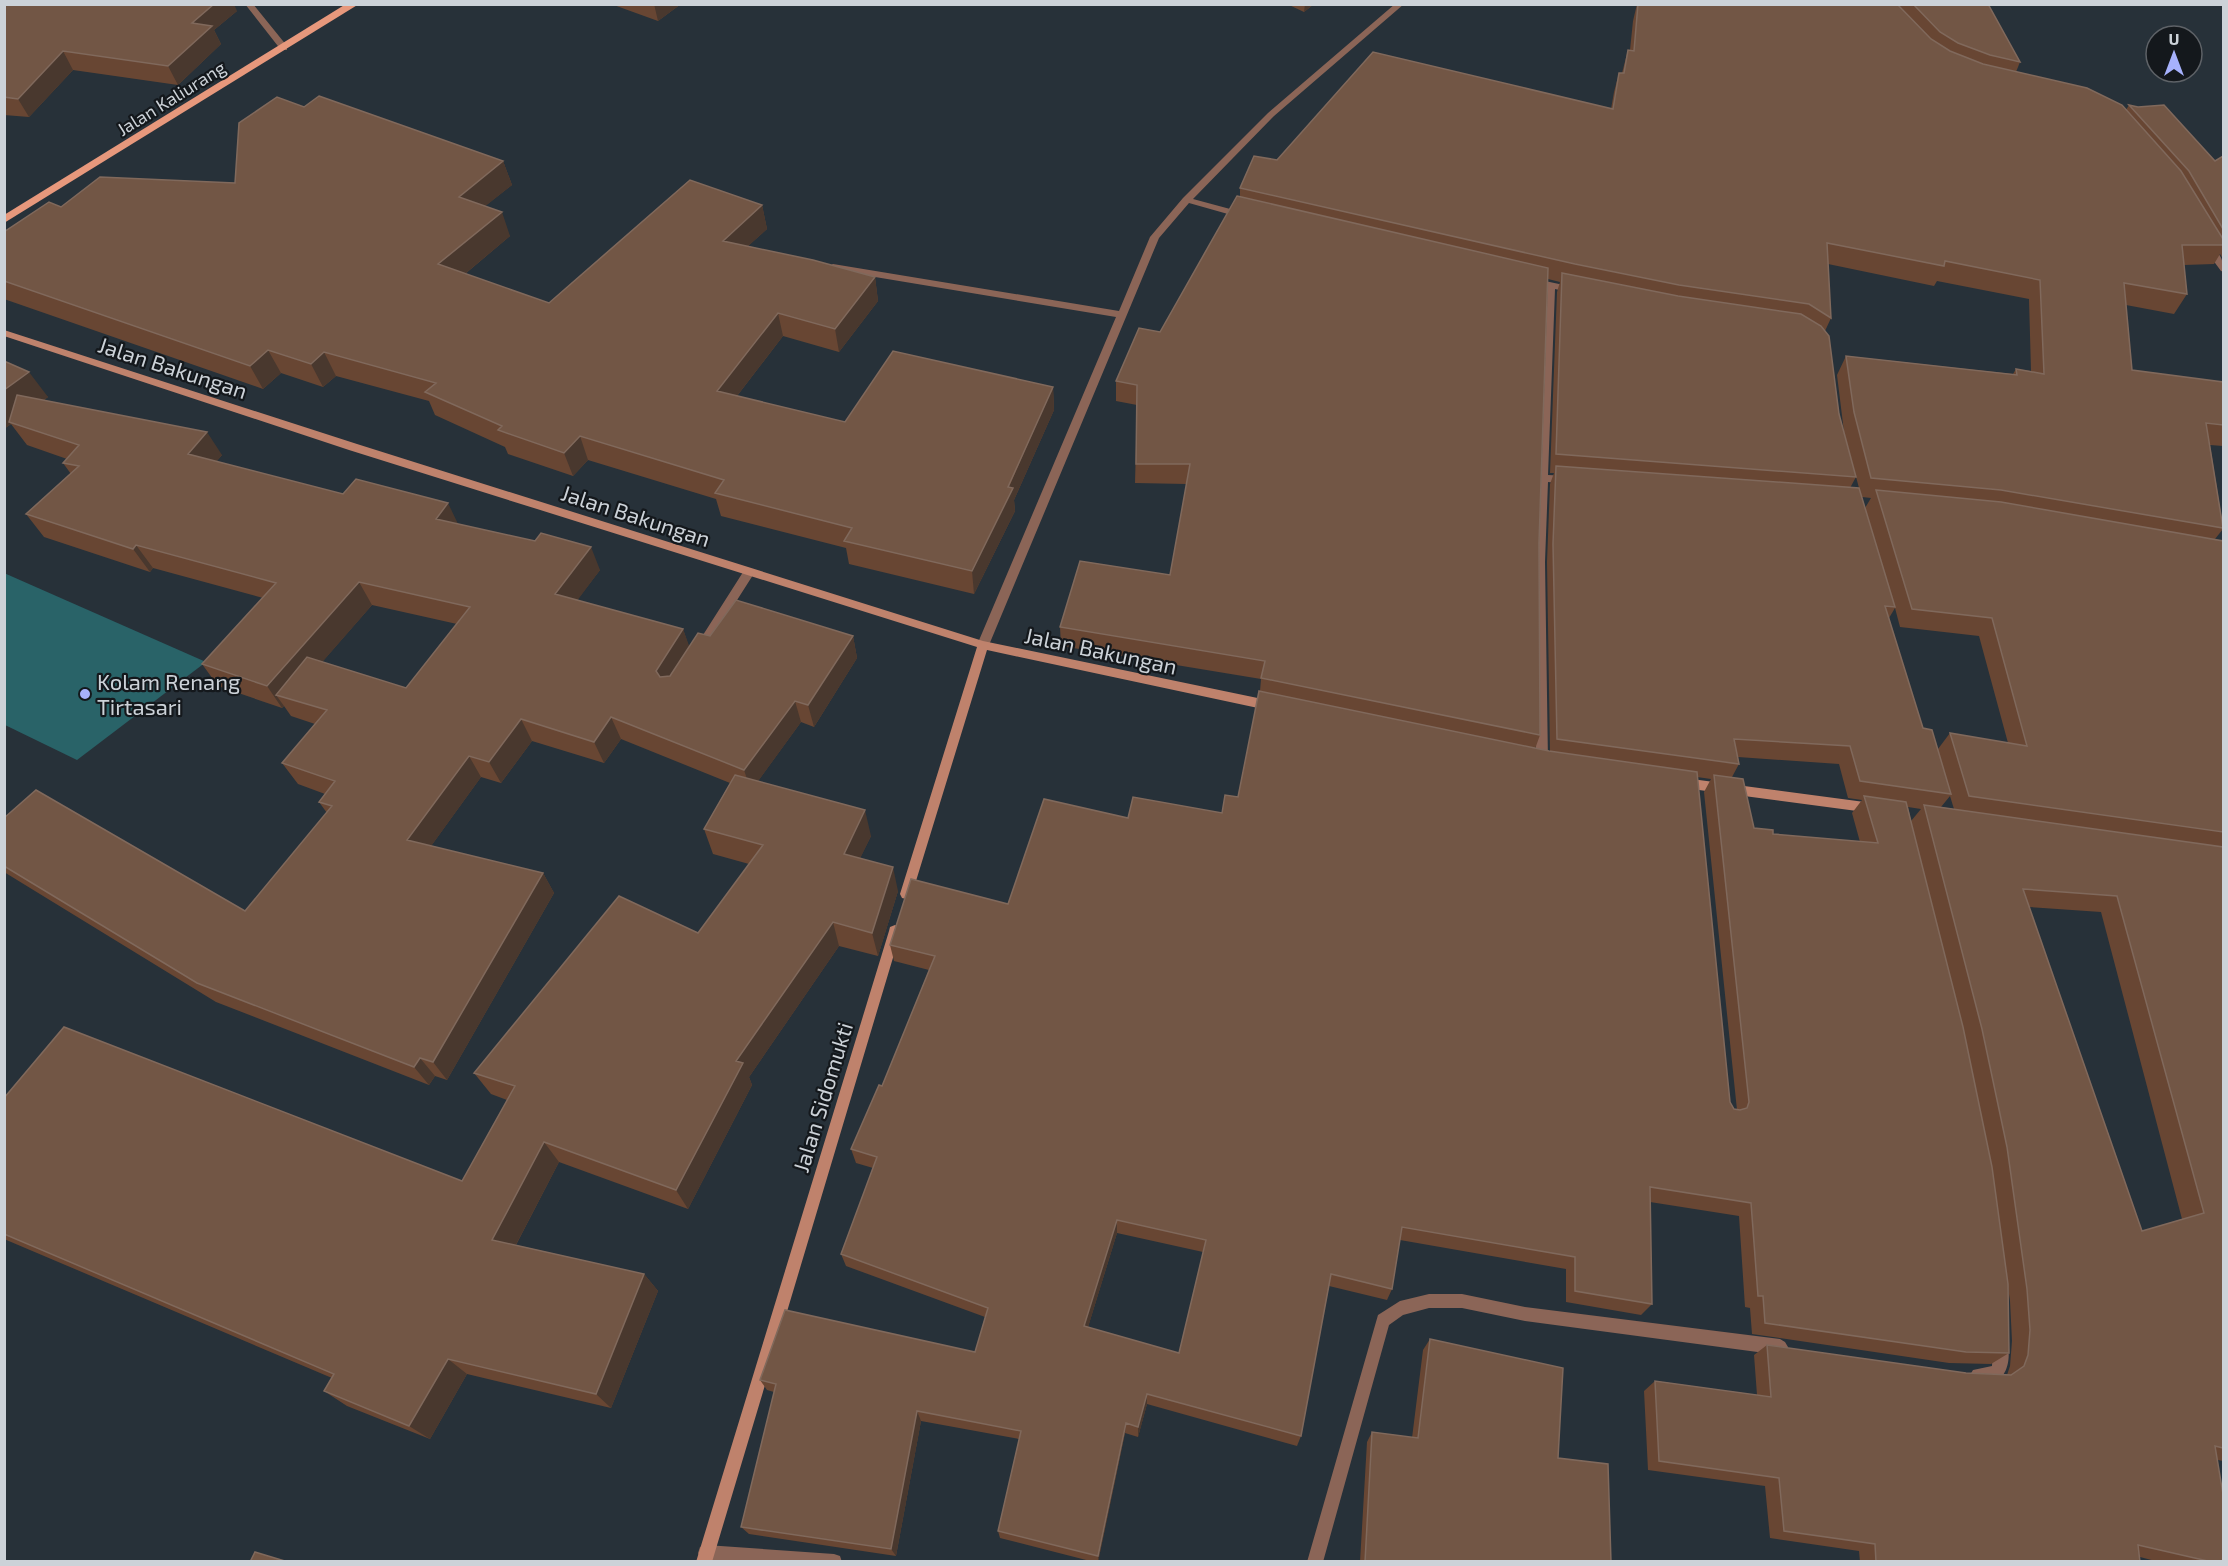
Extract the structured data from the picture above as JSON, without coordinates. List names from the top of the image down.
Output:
{
  "streets": {
    "main road": ["Jalan Kaliurang", "Jalan Bakungan", "Jalan Sidomukti"]
  },
  "crossings": [
    ["Jalan Bakungan", "Jalan Sidomukti"]
  ],
  "places": ["Kolam Renang Tirtasari"],
  "north": "top"
}
